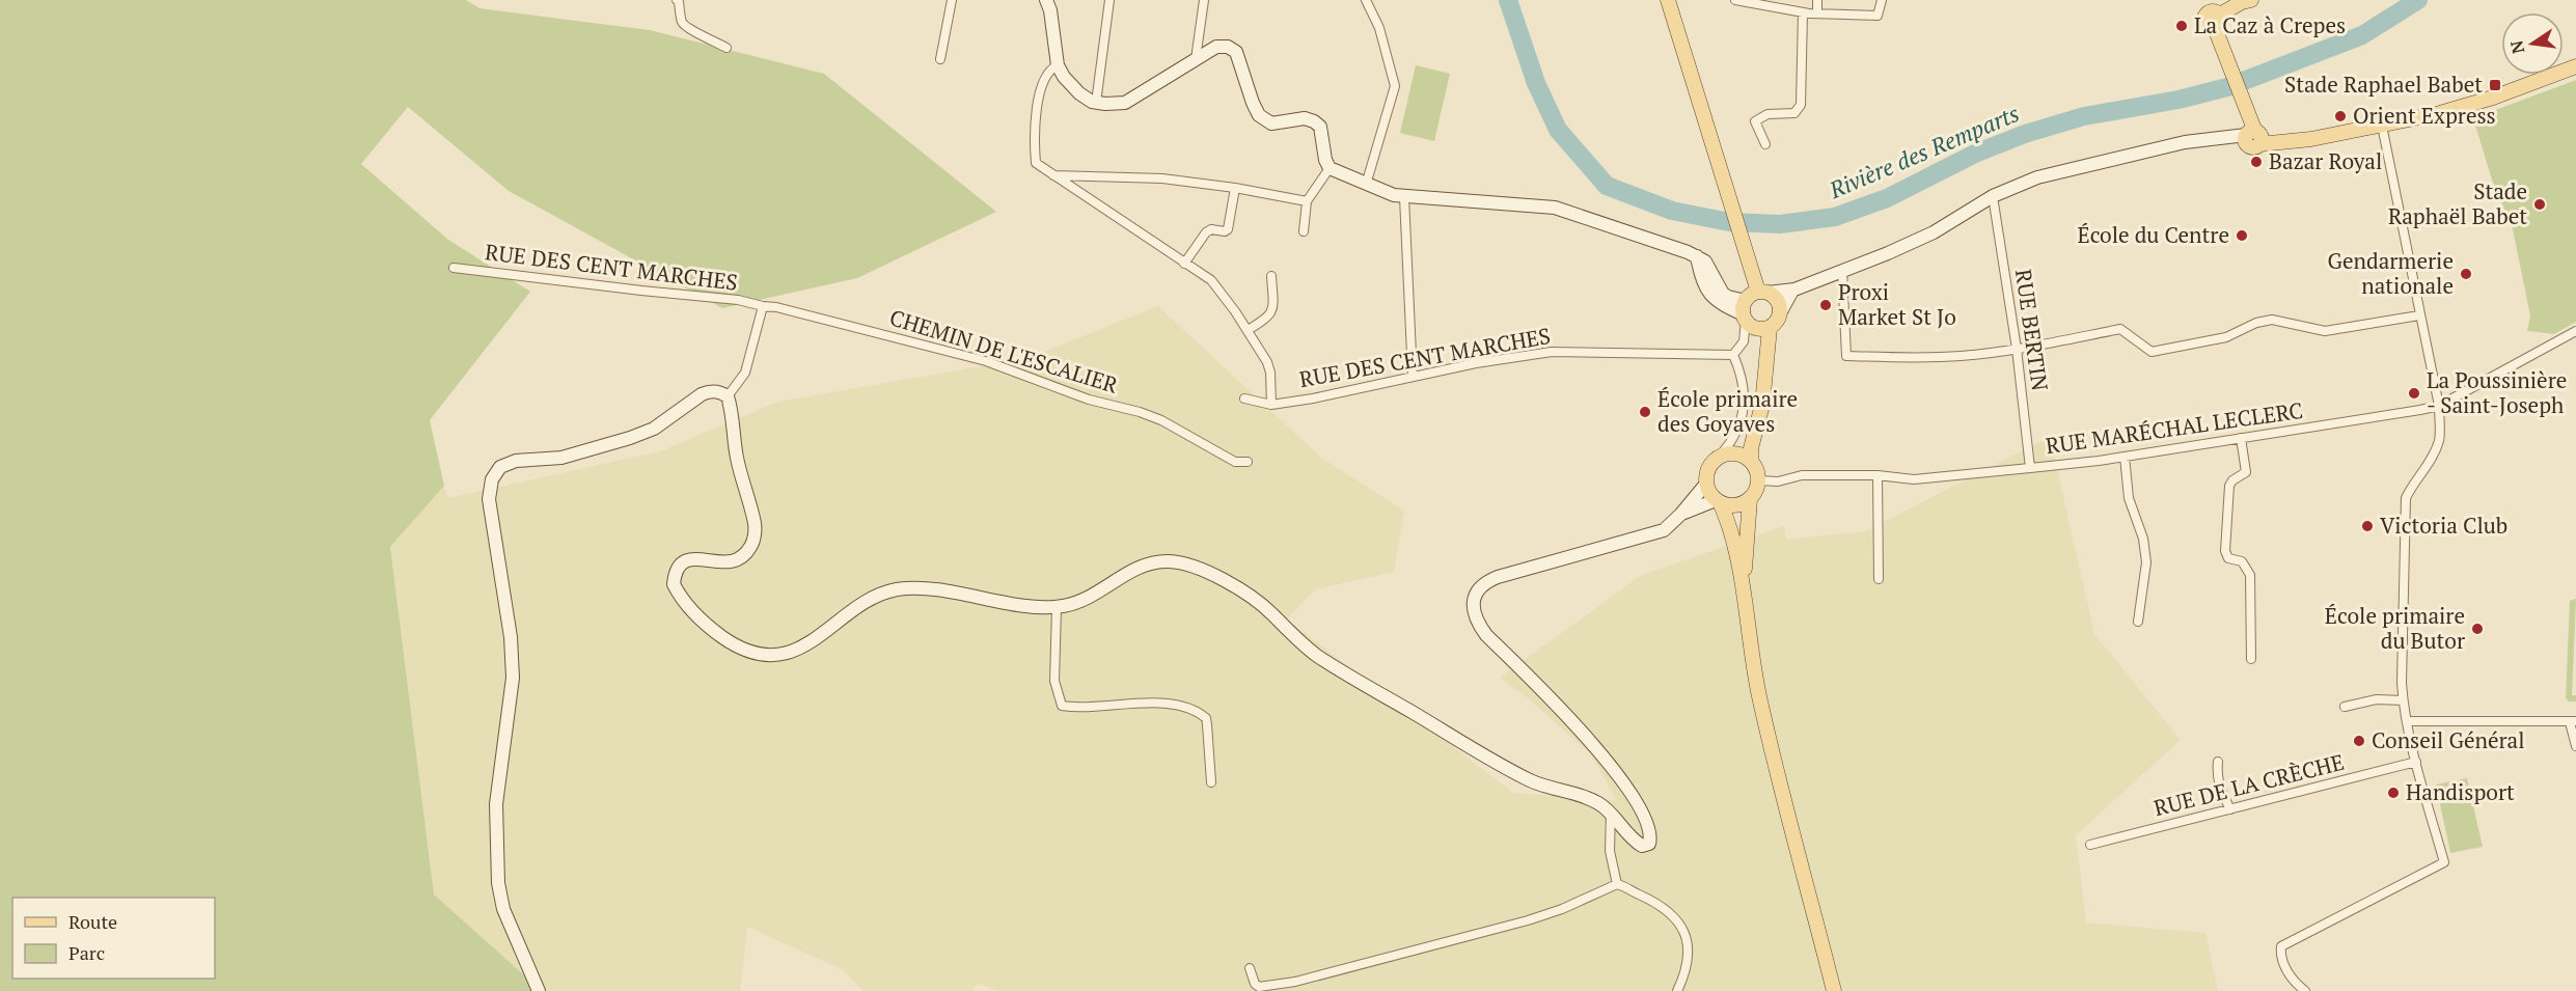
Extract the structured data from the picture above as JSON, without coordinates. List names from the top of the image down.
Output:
{
  "streets": {
    "street": [
      "RUE DES CENT MARCHES",
      "RUE BERTIN",
      "CHEMIN DE L'ESCALIER",
      "RUE MARÉCHAL LECLERC",
      "RUE DE LA CRÈCHE"
    ]
  },
  "crossings": [
    ["RUE DES CENT MARCHES", "CHEMIN DE L'ESCALIER"],
    ["RUE BERTIN", "RUE MARÉCHAL LECLERC"]
  ],
  "water": ["Rivière des Remparts"],
  "places": {
    "other": [
      "La Caz à Crepes",
      "Orient Express",
      "Bazar Royal",
      "Stade Raphaël Babet",
      "École du Centre",
      "Gendarmerie nationale",
      "Proxi Market St Jo",
      "La Poussinière - Saint-Joseph",
      "École primaire des Goyaves",
      "Victoria Club",
      "École primaire du Butor",
      "Conseil Général",
      "Handisport"
    ],
    "transit": ["Stade Raphael Babet"]
  },
  "legend": ["Route", "Parc"],
  "north": "left"
}
